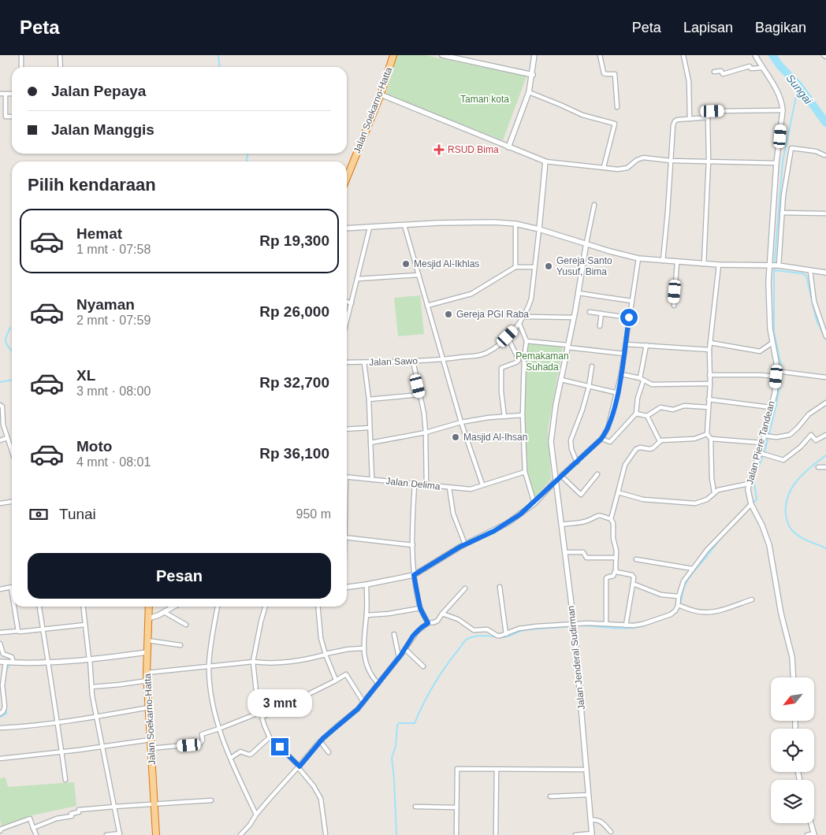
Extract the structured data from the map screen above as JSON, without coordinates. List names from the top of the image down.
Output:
{
  "streets": {
    "highway": ["Jalan Soekarno-Hatta"],
    "street": [
      "Jalan Sawo",
      "Jalan Piere Tandean",
      "Jalan Delima",
      "Jalan Jenderal Sudirman"
    ]
  },
  "water": ["Sungai"],
  "parks": ["Taman kota", "Pemakaman Suhada"],
  "places": {
    "health": ["RSUD Bima"],
    "other": [
      "Mesjid Al-Ikhlas",
      "Gereja Santo Yusuf, Bima",
      "Gereja PGI Raba",
      "Masjid Al-Ihsan"
    ]
  },
  "north": "bottom left",
  "page": {
    "header": "Peta",
    "nav": ["Peta", "Lapisan", "Bagikan"],
    "banner": ["Jalan Pepaya", "Jalan Manggis"],
    "heading": "Pilih kendaraan",
    "list": [
      {
        "name": "Hemat",
        "note": "1 mnt · 07:58",
        "value": "Rp 19,300"
      },
      {
        "name": "Nyaman",
        "note": "2 mnt · 07:59",
        "value": "Rp 26,000"
      },
      {
        "name": "XL",
        "note": "3 mnt · 08:00",
        "value": "Rp 32,700"
      },
      {
        "name": "Moto",
        "note": "4 mnt · 08:01",
        "value": "Rp 36,100"
      }
    ],
    "pay": ["Tunai", "950 m"],
    "buttons": "Pesan",
    "bubble": "3 mnt"
  }
}
